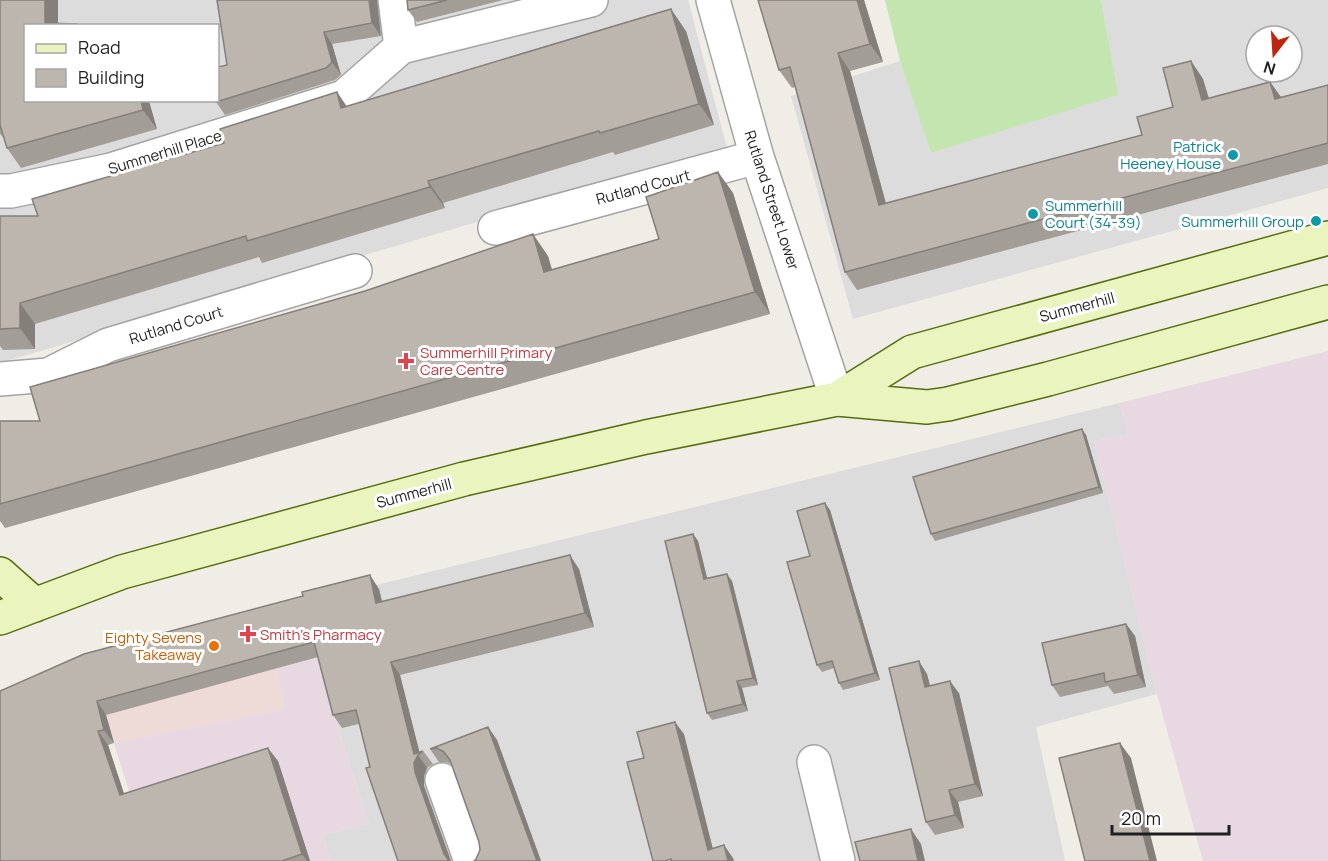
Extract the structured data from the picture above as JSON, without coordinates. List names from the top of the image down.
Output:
{
  "streets": {
    "main road": ["Summerhill"],
    "street": ["Summerhill Place", "Rutland Court", "Rutland Street Lower"]
  },
  "crossings": [
    ["Rutland Court", "Rutland Street Lower"],
    ["Rutland Street Lower", "Summerhill"]
  ],
  "places": {
    "other": [
      "Patrick Heeney House",
      "Summerhill Court (34-39)",
      "Summerhill Group",
      "Eighty Sevens Takeaway"
    ],
    "health": ["Summerhill Primary Care Centre", "Smith's Pharmacy"]
  },
  "legend": ["Road", "Building"],
  "scale_bar": "20 m",
  "north": "bottom"
}
